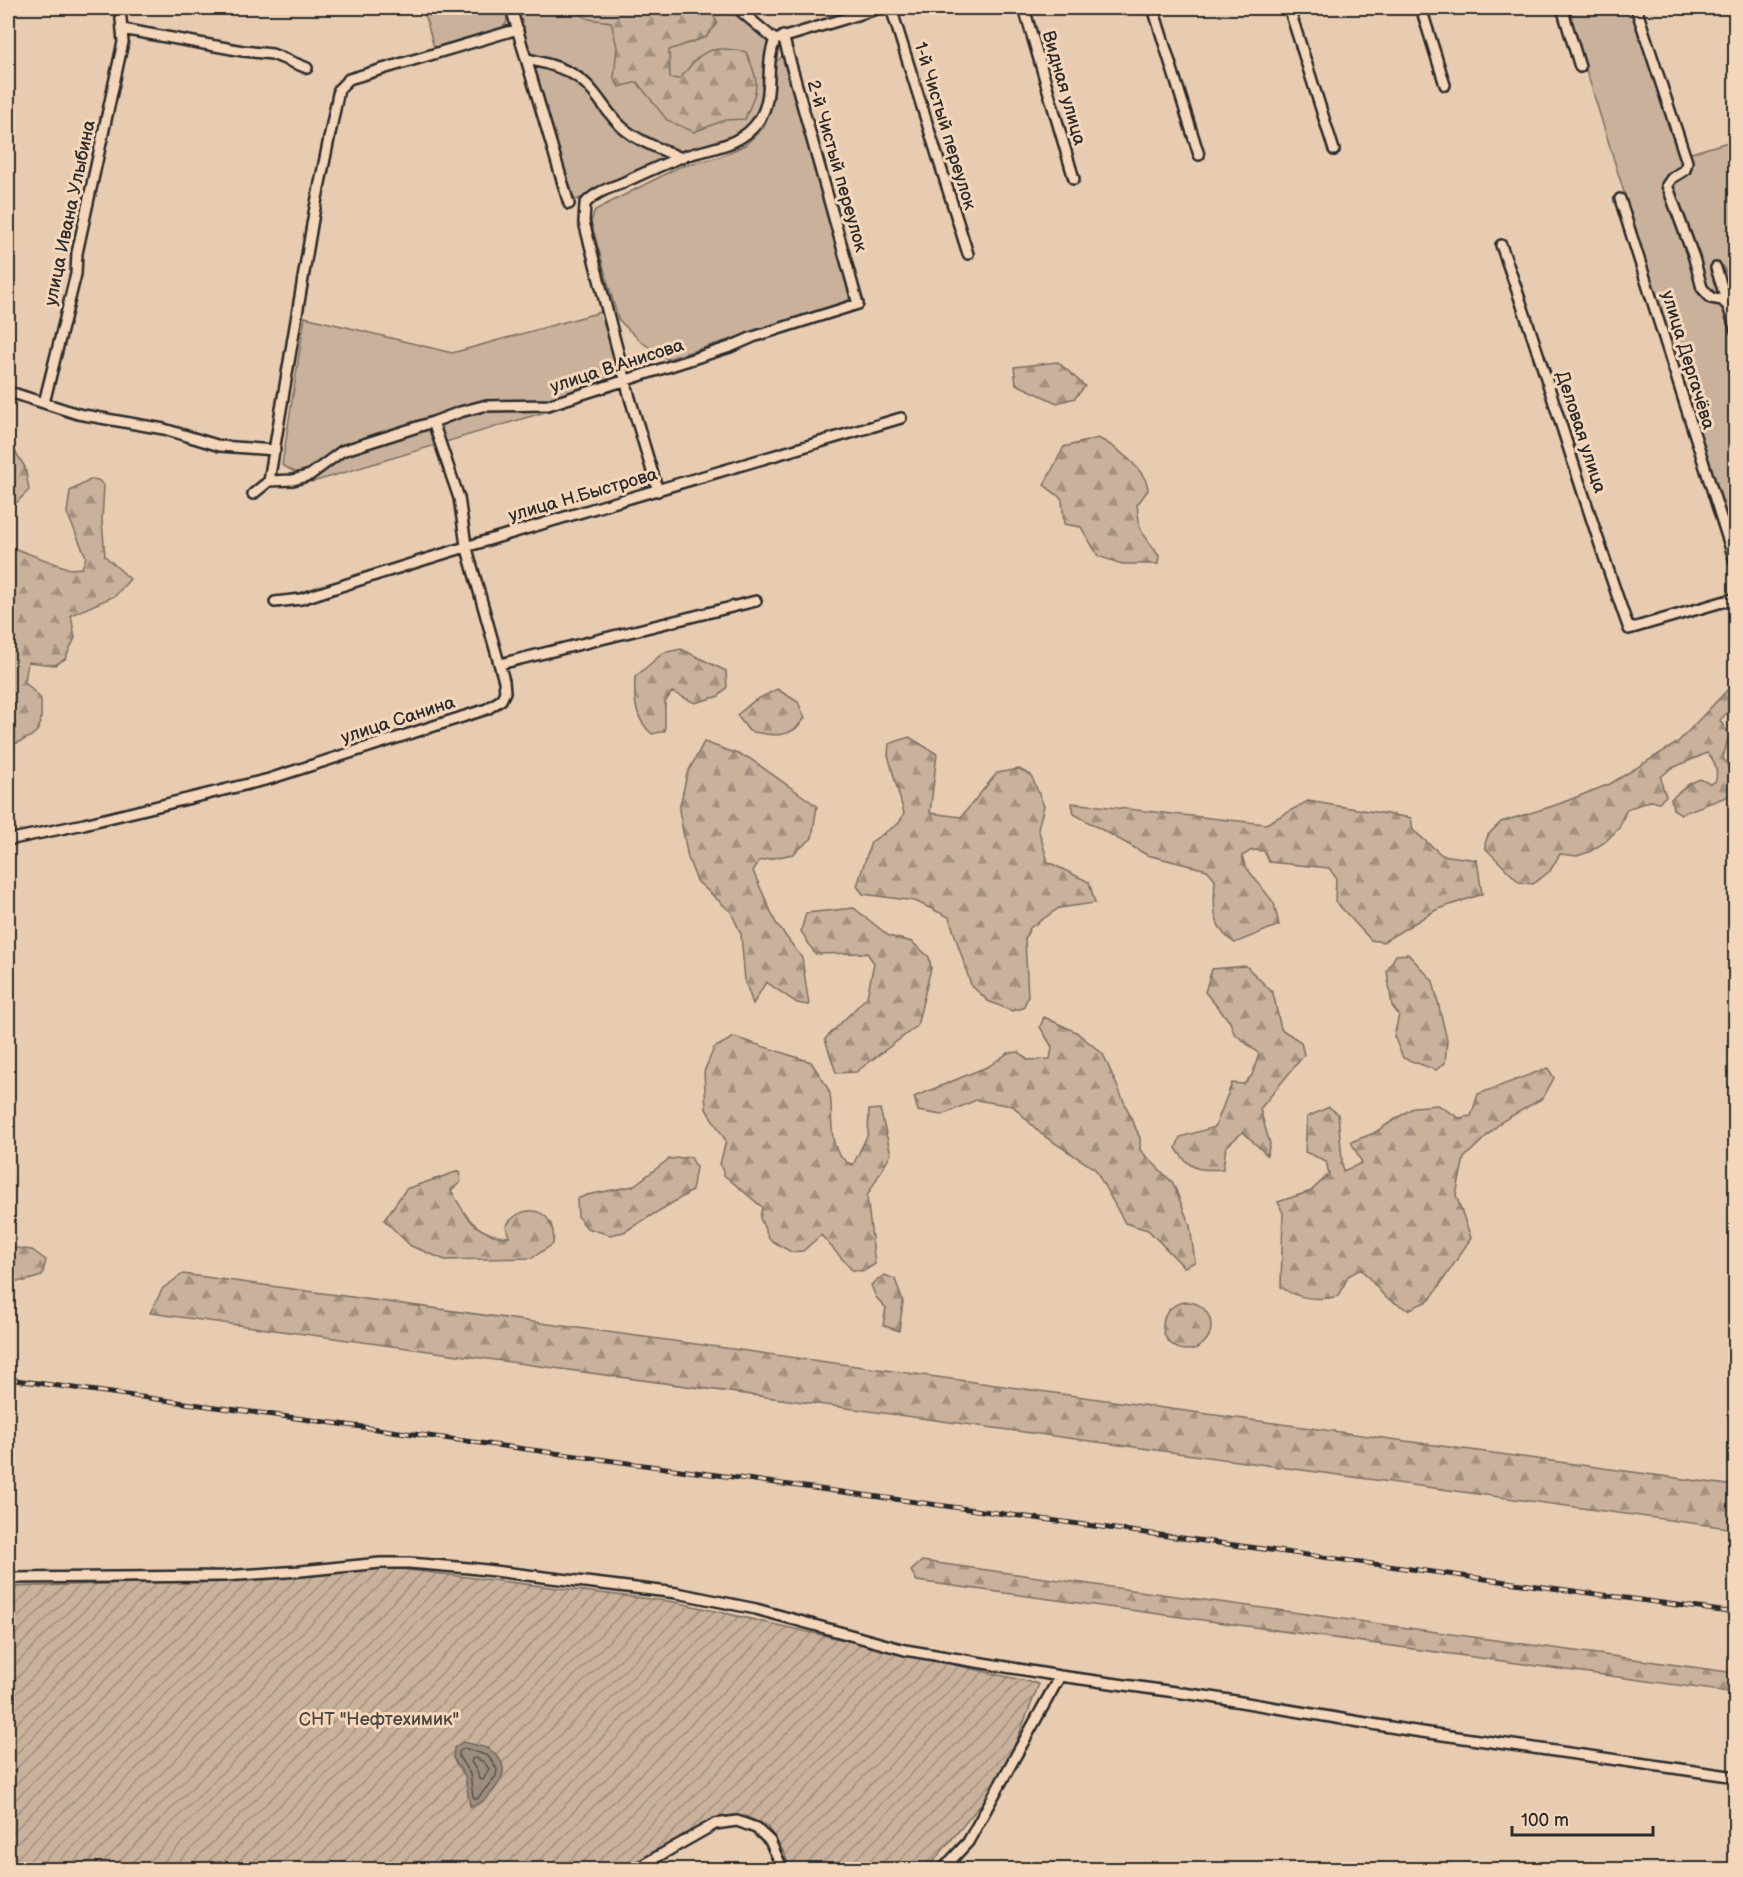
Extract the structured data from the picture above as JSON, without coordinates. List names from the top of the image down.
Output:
{
  "streets": {
    "street": [
      "Видная улица",
      "1-й Чистый переулок",
      "2-й Чистый переулок",
      "улица Ивана Улыбина",
      "улица Дергачёва",
      "улица В.Анисова",
      "Деловая улица",
      "улица Н.Быстрова",
      "улица Санина"
    ]
  },
  "crossings": [
    ["2-й Чистый переулок", "улица В.Анисова"],
    ["улица В.Анисова", "улица Санина"],
    ["улица Н.Быстрова", "улица Санина"]
  ],
  "parks": ["СНТ \"Нефтехимик\""],
  "scale_bar": "100 m"
}
